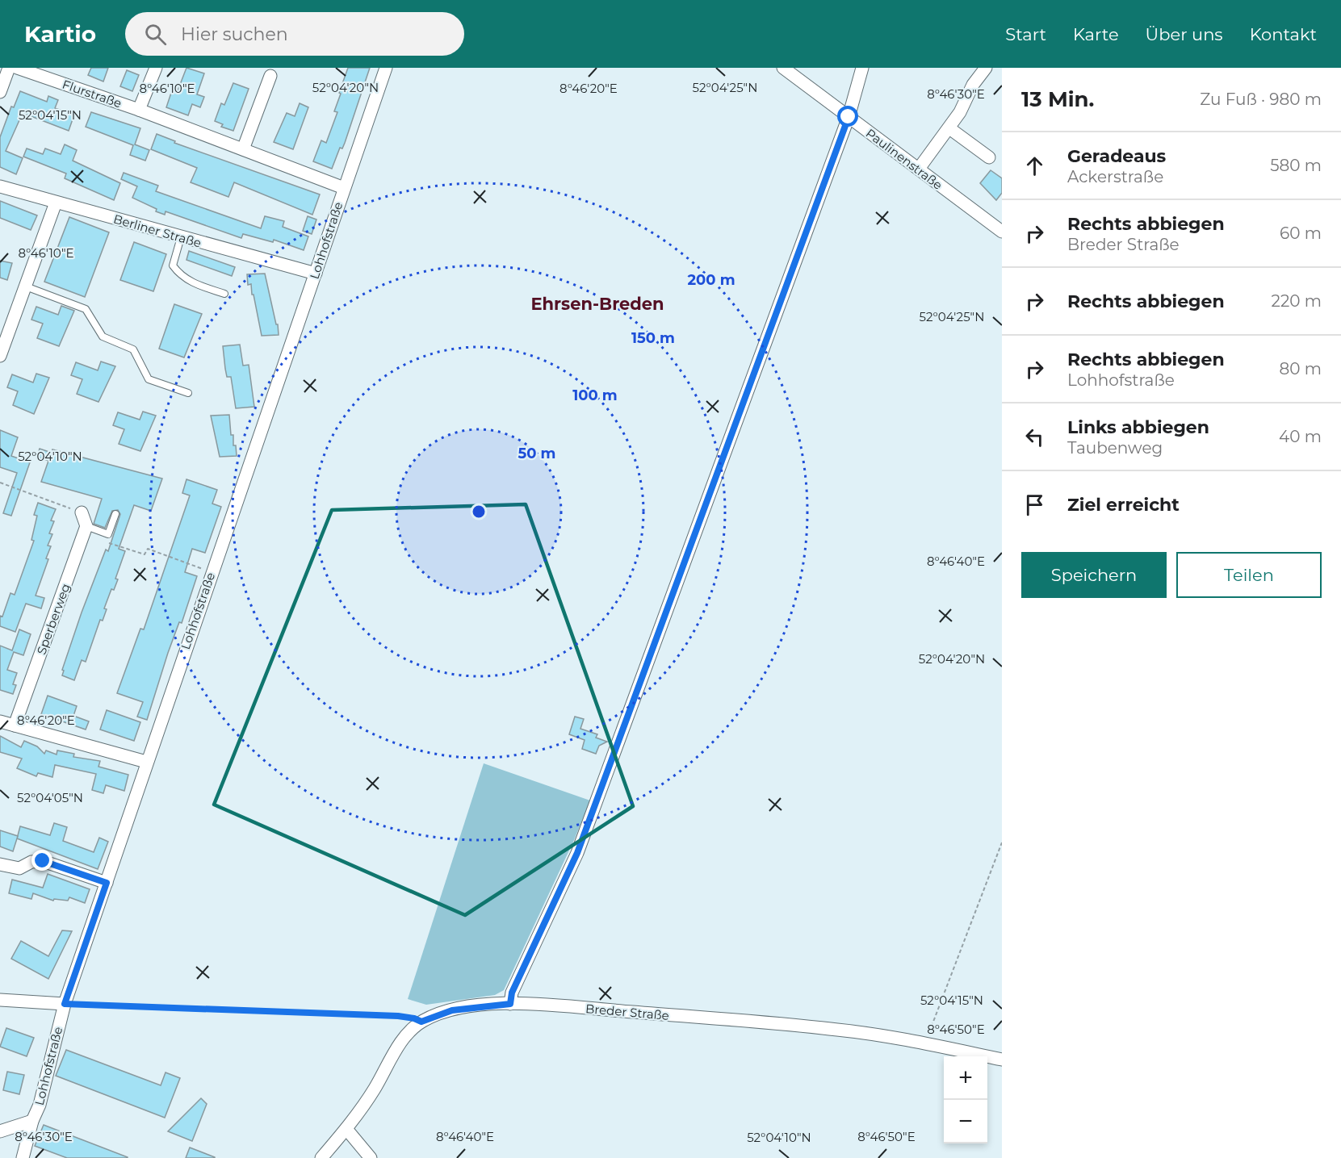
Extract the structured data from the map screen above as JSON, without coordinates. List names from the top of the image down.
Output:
{
  "streets": {
    "street": [
      "Flurstraße",
      "Paulinenstraße",
      "Berliner Straße",
      "Lohhofstraße",
      "Sperberweg",
      "Breder Straße"
    ]
  },
  "crossings": [
    ["Flurstraße", "Lohhofstraße"],
    ["Berliner Straße", "Lohhofstraße"]
  ],
  "districts": ["Ehrsen-Breden"],
  "page": {
    "header": "Kartio",
    "search": "Hier suchen",
    "nav": [
      "Start",
      "Karte",
      "Über uns",
      "Kontakt"
    ],
    "heading": ["13 Min.", "Zu Fuß · 980 m"],
    "list": [
      ["Geradeaus", "Ackerstraße", "580 m"],
      ["Rechts abbiegen", "Breder Straße", "60 m"],
      ["Rechts abbiegen", "220 m"],
      ["Rechts abbiegen", "Lohhofstraße", "80 m"],
      ["Links abbiegen", "Taubenweg", "40 m"],
      "Ziel erreicht"
    ],
    "buttons": ["Speichern", "Teilen"],
    "map_buttons": ["+", "−"]
  },
  "coordinates": [
    "52°04'20\"N",
    "52°04'25\"N",
    "8°46'10\"E",
    "8°46'20\"E",
    "8°46'30\"E",
    "52°04'15\"N",
    "52°04'10\"N",
    "8°46'40\"E",
    "52°04'05\"N",
    "8°46'50\"E"
  ],
  "rings": [
    "200 m",
    "150 m",
    "100 m",
    "50 m"
  ]
}
